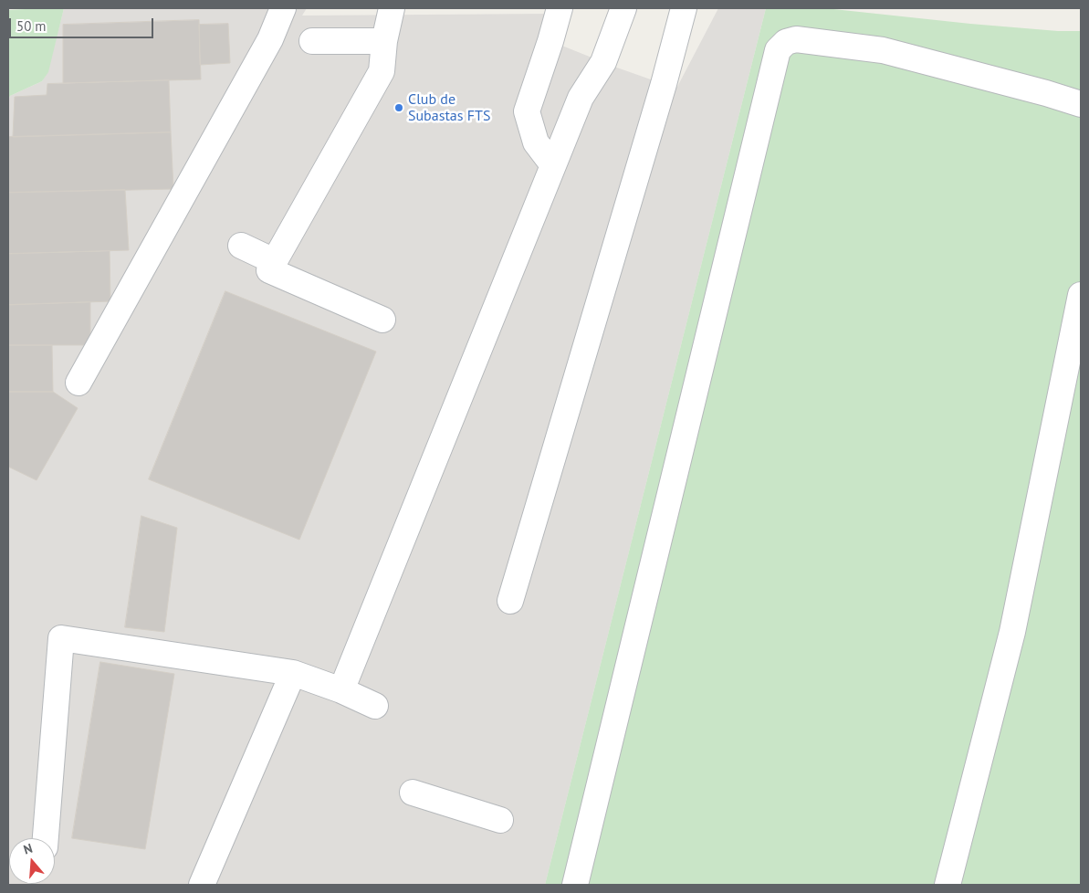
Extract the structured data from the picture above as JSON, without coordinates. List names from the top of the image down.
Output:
{
  "places": ["Club de Subastas FTS"],
  "scale_bar": "50 m",
  "north": "top"
}
